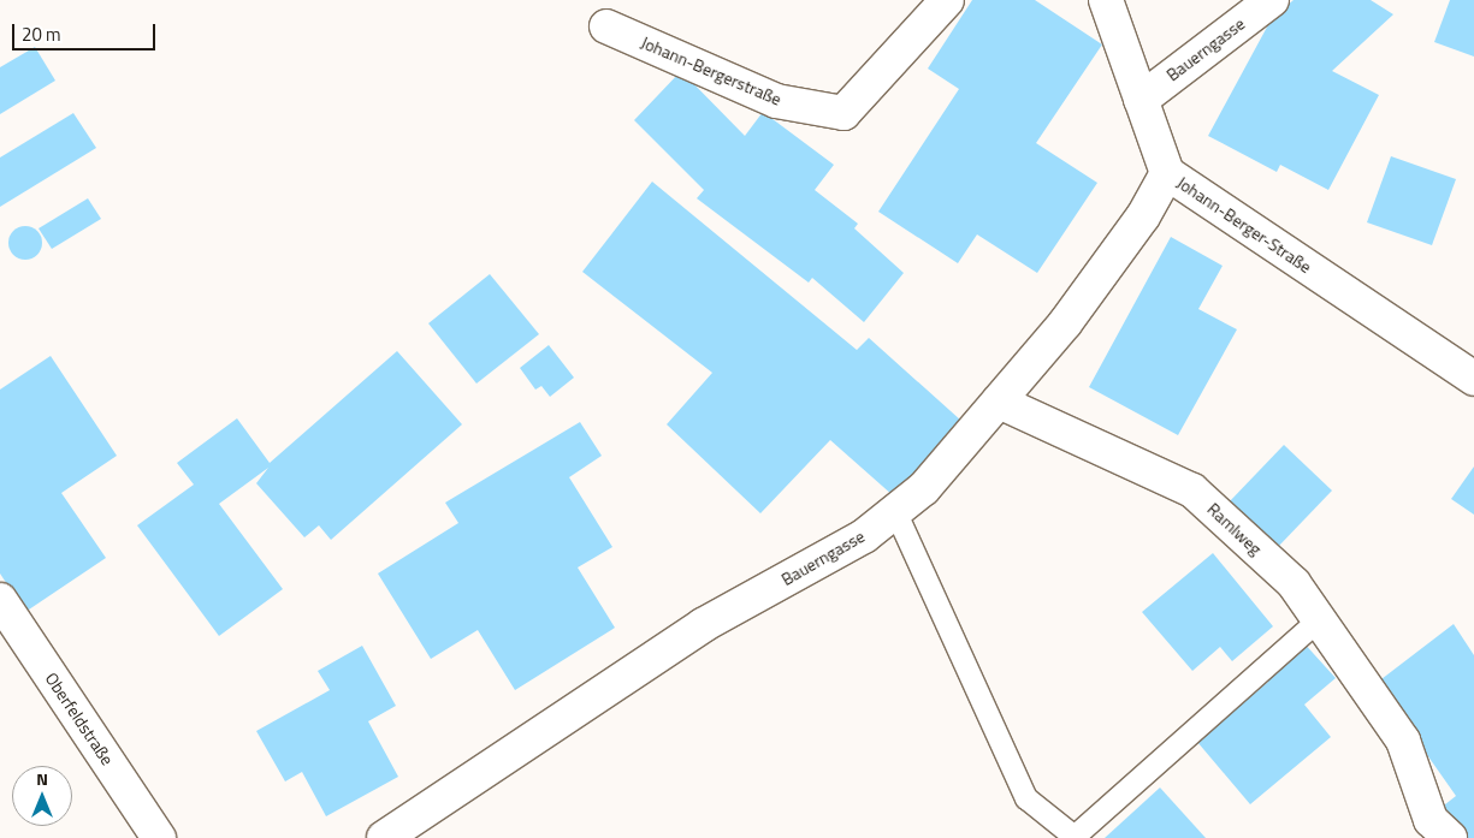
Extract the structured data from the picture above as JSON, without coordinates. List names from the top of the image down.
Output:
{
  "streets": {
    "street": [
      "Bauerngasse",
      "Johann-Bergerstraße",
      "Johann-Berger-Straße",
      "Ramlweg",
      "Oberfeldstraße"
    ]
  },
  "crossings": [
    ["Bauerngasse", "Johann-Berger-Straße"],
    ["Bauerngasse", "Ramlweg"]
  ],
  "scale_bar": "20 m",
  "north": "top"
}
